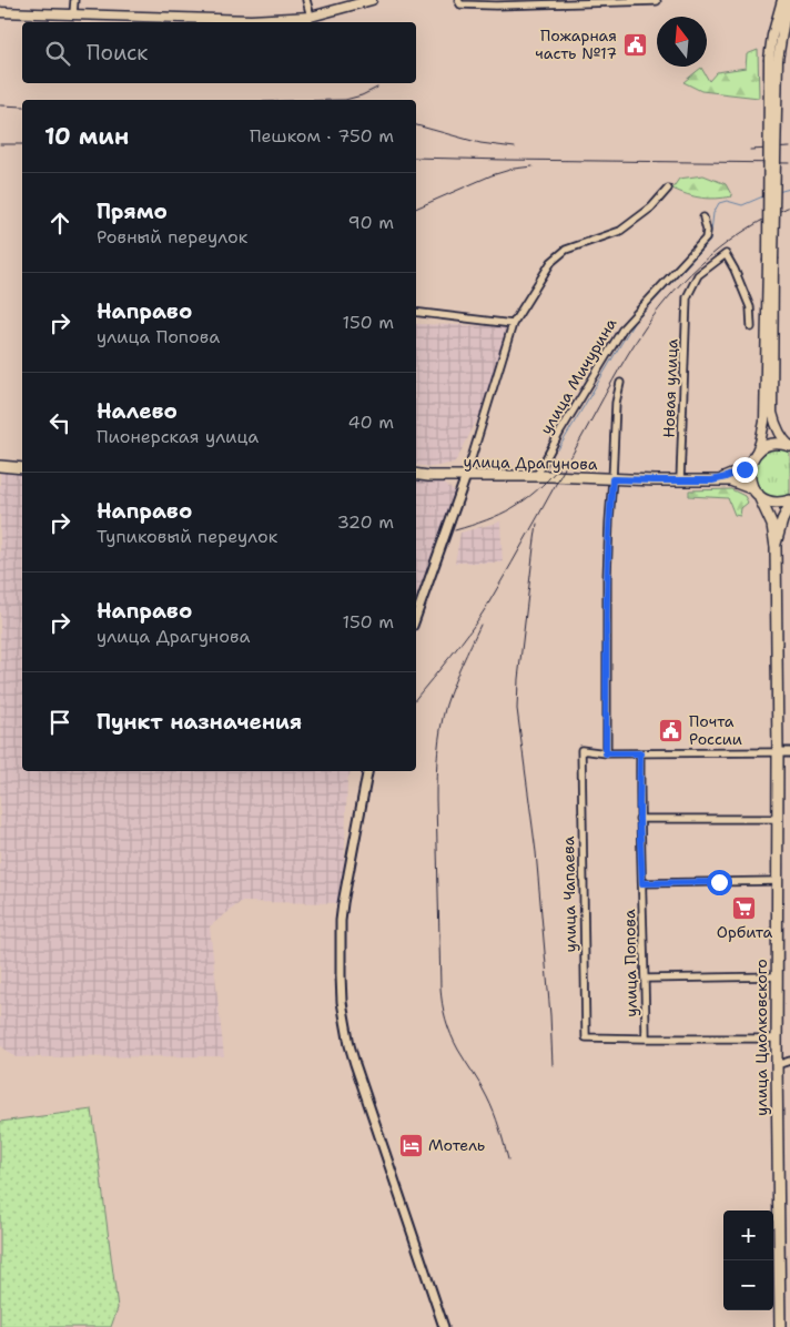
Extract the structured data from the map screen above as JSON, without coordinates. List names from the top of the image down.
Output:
{
  "streets": {
    "main road": ["улица Драгунова", "улица Циолковского"],
    "street": [
      "улица Мичурина",
      "Новая улица",
      "улица Чапаева",
      "улица Попова"
    ]
  },
  "crossings": [
    ["улица Мичурина", "улица Драгунова"],
    ["Новая улица", "улица Драгунова"],
    ["улица Драгунова", "улица Циолковского"],
    ["улица Чапаева", "улица Попова"]
  ],
  "places": {
    "public building": ["Пожарная часть №17", "Почта России"],
    "supermarket": ["Орбита"],
    "hotel": ["Мотель"]
  },
  "north": "top",
  "page": {
    "search": "Поиск",
    "heading": ["10 мин", "Пешком · 750 m"],
    "list": [
      ["Прямо", "Ровный переулок", "90 m"],
      ["Направо", "улица Попова", "150 m"],
      ["Налево", "Пионерская улица", "40 m"],
      ["Направо", "Тупиковый переулок", "320 m"],
      ["Направо", "улица Драгунова", "150 m"],
      "Пункт назначения"
    ],
    "map_buttons": ["+", "−"]
  }
}
